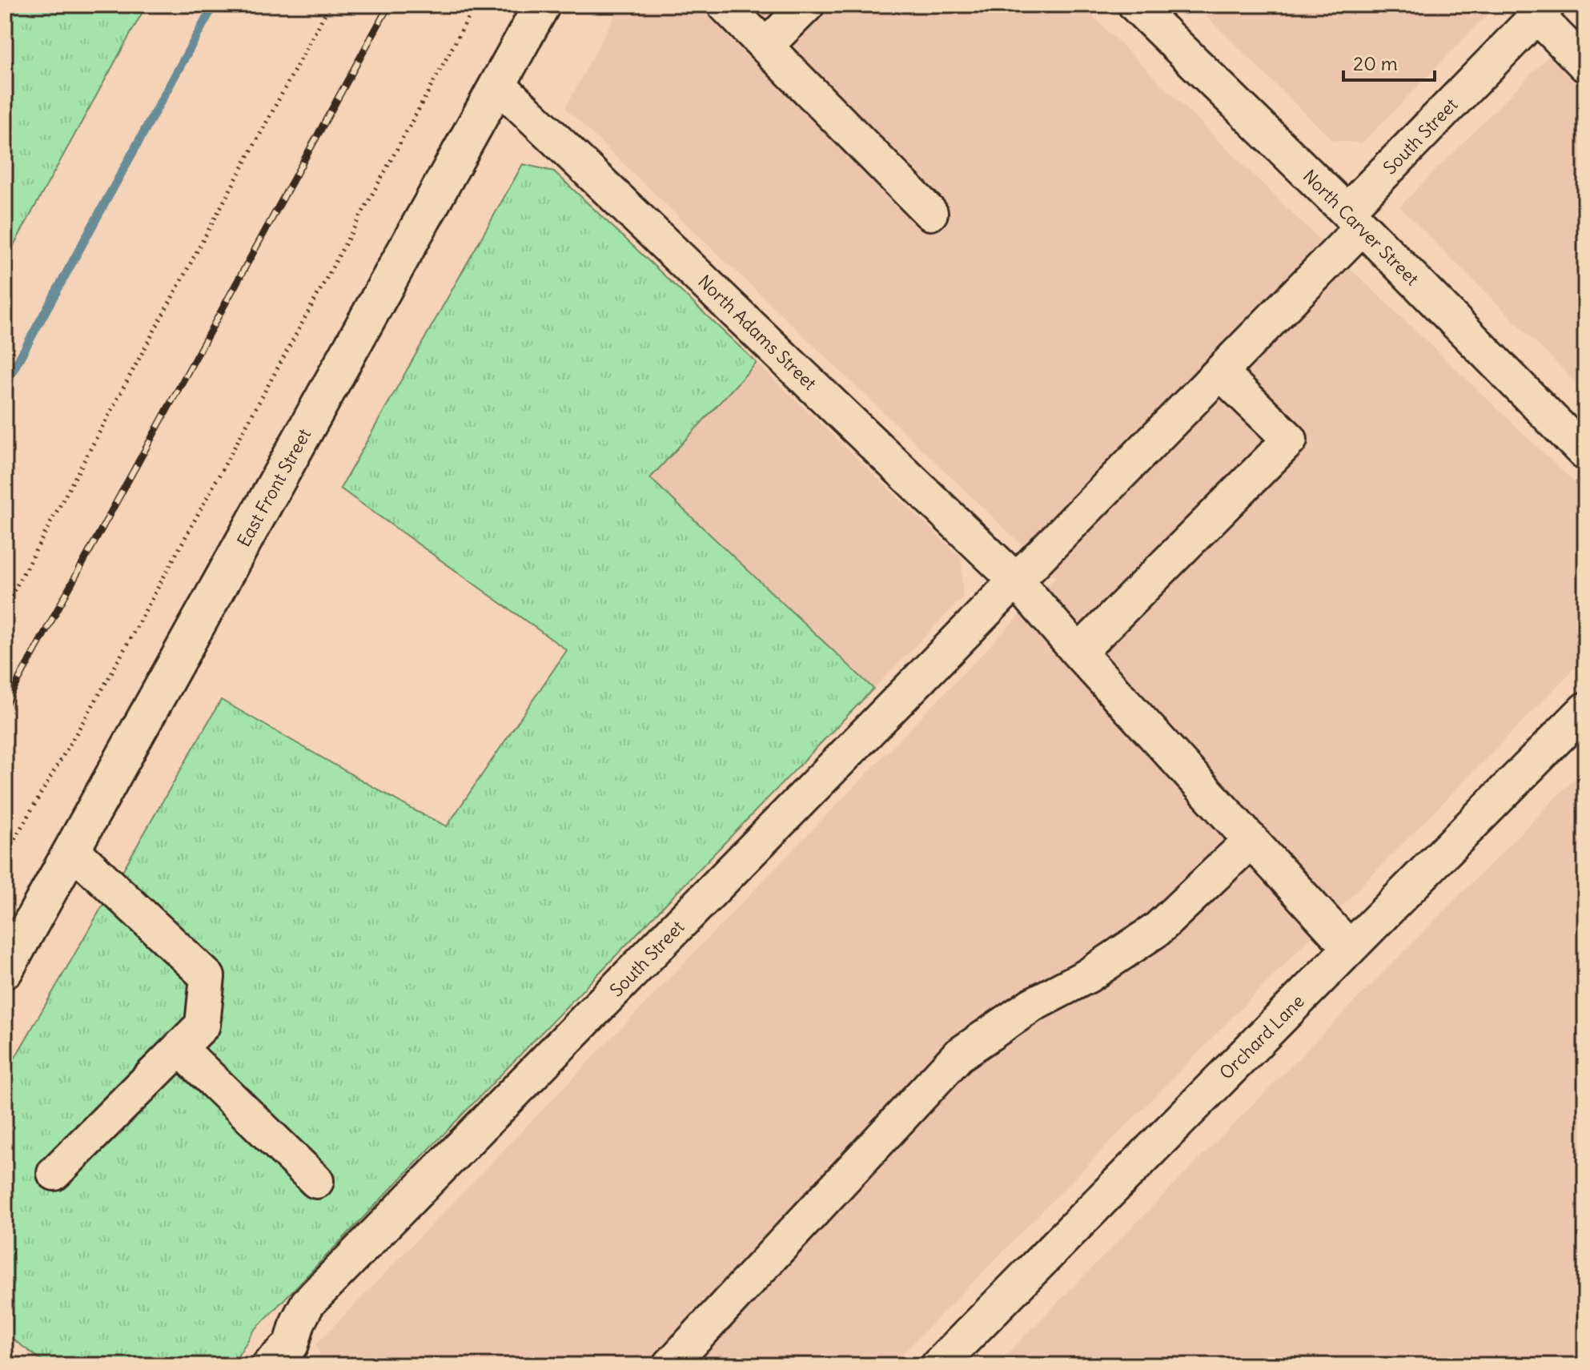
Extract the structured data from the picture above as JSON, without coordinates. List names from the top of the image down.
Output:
{
  "streets": {
    "main road": ["East Front Street"],
    "street": [
      "South Street",
      "North Carver Street",
      "North Adams Street",
      "Orchard Lane"
    ]
  },
  "crossings": [
    ["South Street", "North Carver Street"],
    ["South Street", "North Adams Street"],
    ["North Adams Street", "East Front Street"],
    ["North Adams Street", "Orchard Lane"]
  ],
  "scale_bar": "20 m"
}
